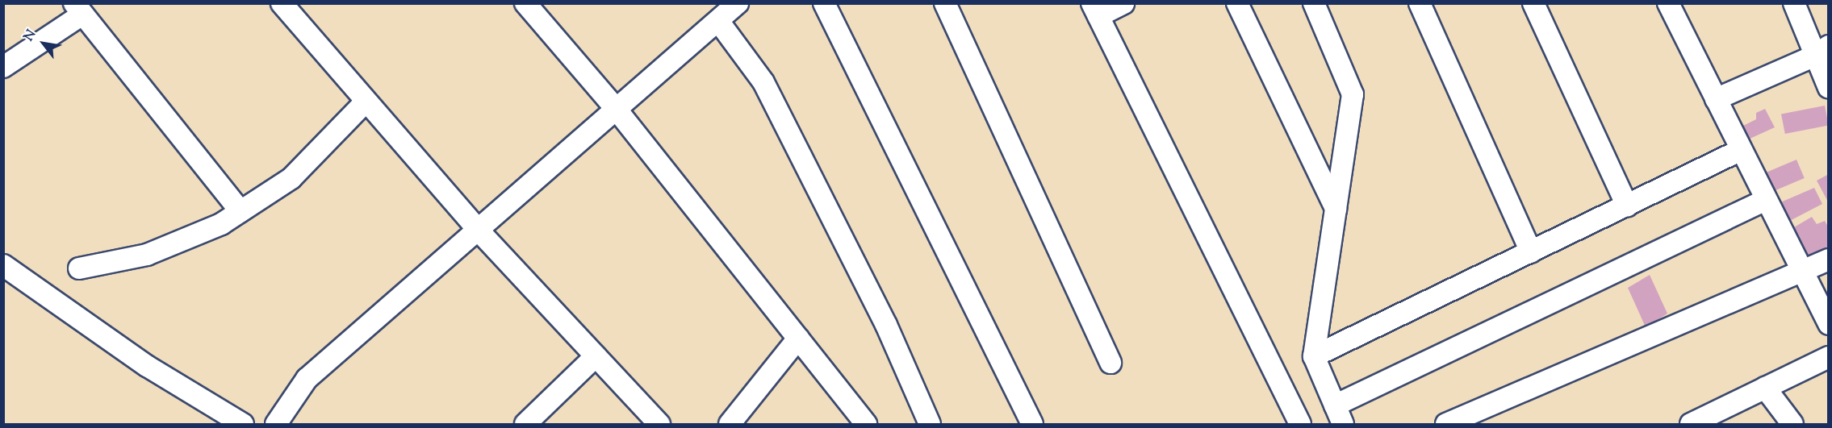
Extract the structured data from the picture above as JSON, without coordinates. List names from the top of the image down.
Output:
{
  "north": "top left"
}
